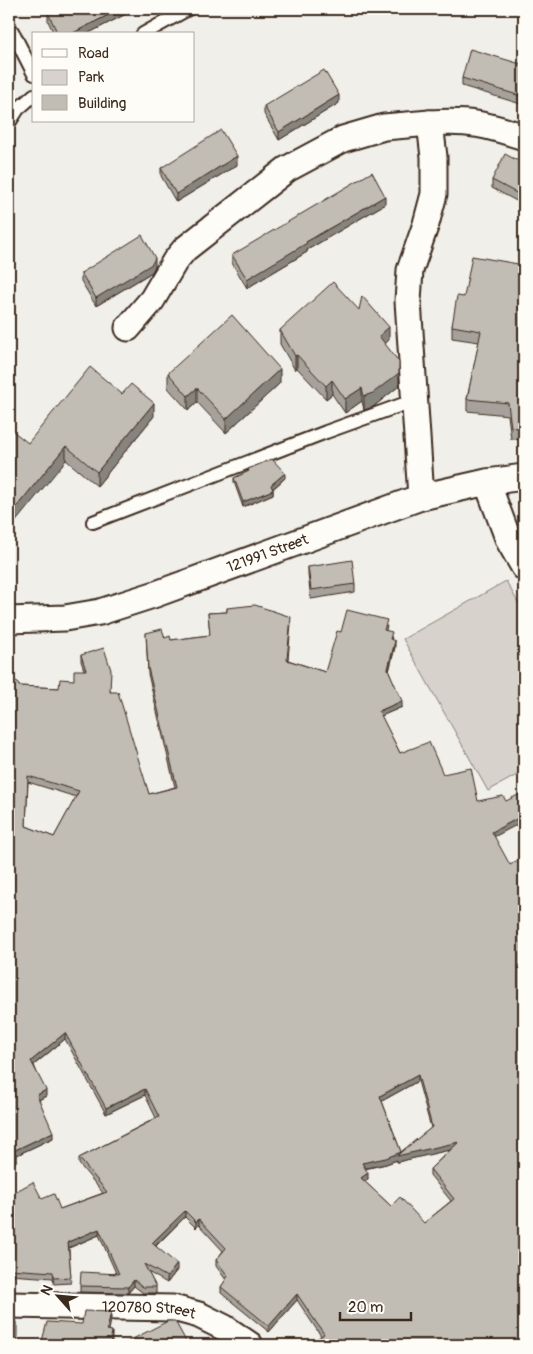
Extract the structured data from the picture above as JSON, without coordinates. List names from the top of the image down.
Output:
{
  "streets": {
    "street": ["121991 Street", "120780 Street"]
  },
  "legend": ["Road", "Park", "Building"],
  "scale_bar": "20 m",
  "north": "top left"
}
